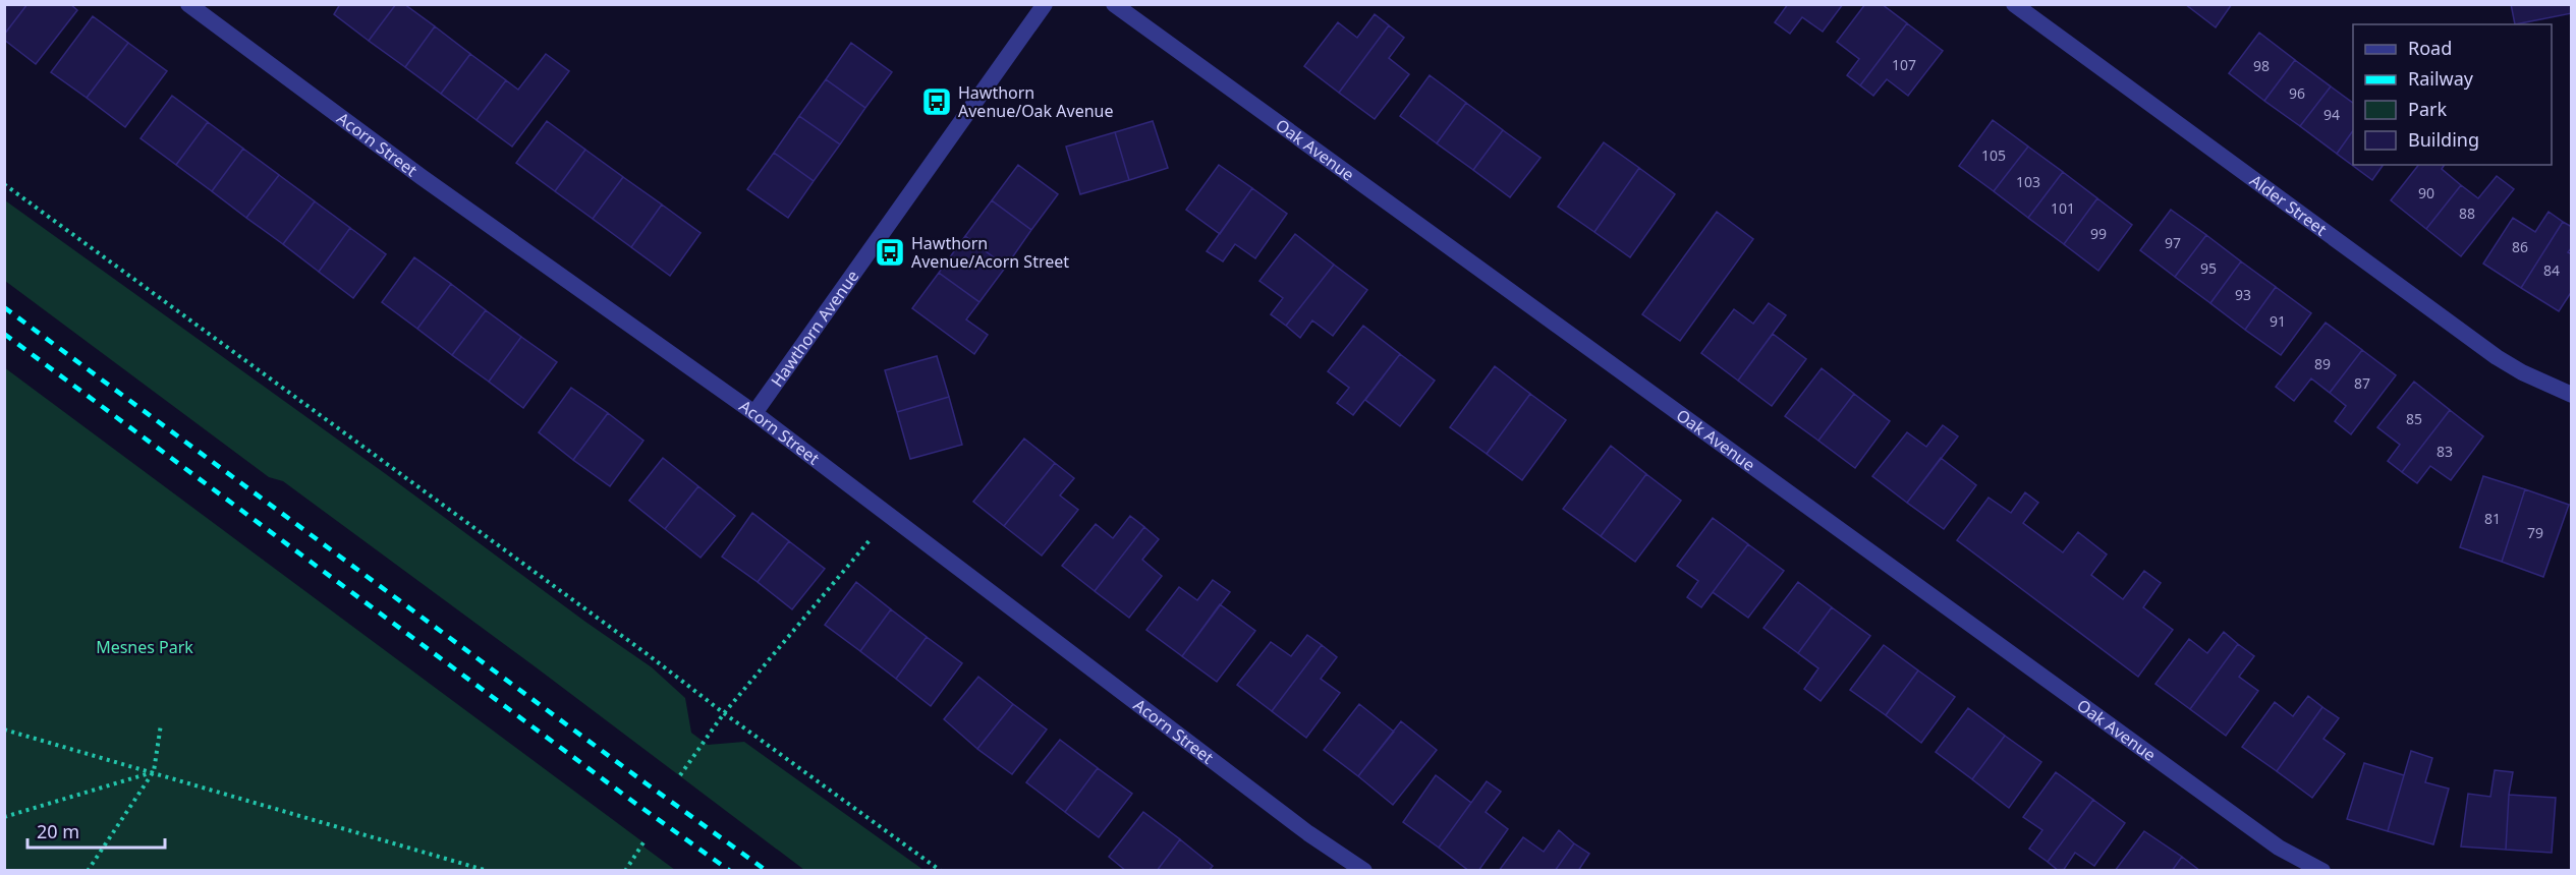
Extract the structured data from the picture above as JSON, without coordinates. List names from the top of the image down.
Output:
{
  "streets": {
    "street": [
      "Acorn Street",
      "Oak Avenue",
      "Alder Street",
      "Hawthorn Avenue"
    ]
  },
  "crossings": [
    ["Acorn Street", "Hawthorn Avenue"]
  ],
  "parks": ["Mesnes Park"],
  "places": {
    "bus stop": ["Hawthorn Avenue/Oak Avenue", "Hawthorn Avenue/Acorn Street"]
  },
  "house_numbers": [
    "107",
    "98",
    "96",
    "94",
    "105",
    "103",
    "90",
    "101",
    "88",
    "99",
    "97",
    "86",
    "95",
    "84",
    "93",
    "91",
    "89",
    "87",
    "85",
    "83",
    "81",
    "79"
  ],
  "legend": [
    "Road",
    "Railway",
    "Park",
    "Building"
  ],
  "scale_bar": "20 m"
}
